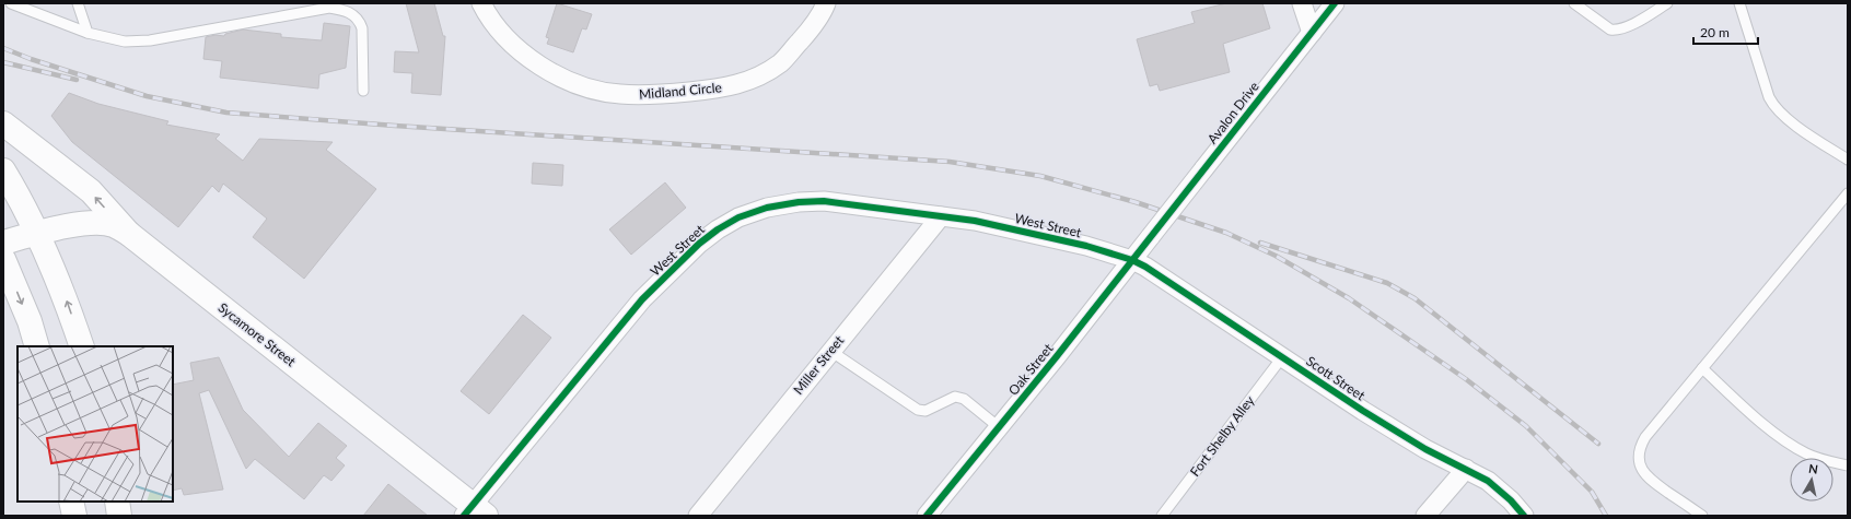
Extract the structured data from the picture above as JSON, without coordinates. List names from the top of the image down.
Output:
{
  "streets": {
    "main road": ["Sycamore Street"],
    "street": [
      "Midland Circle",
      "Avalon Drive",
      "West Street",
      "Miller Street",
      "Oak Street",
      "Scott Street"
    ],
    "lane": ["Fort Shelby Alley"]
  },
  "crossings": [
    ["Avalon Drive", "Oak Street"],
    ["West Street", "Sycamore Street"],
    ["West Street", "Miller Street"],
    ["West Street", "Oak Street"],
    ["West Street", "Scott Street"],
    ["Oak Street", "Scott Street"],
    ["Scott Street", "Fort Shelby Alley"]
  ],
  "scale_bar": "20 m",
  "north": "top"
}
